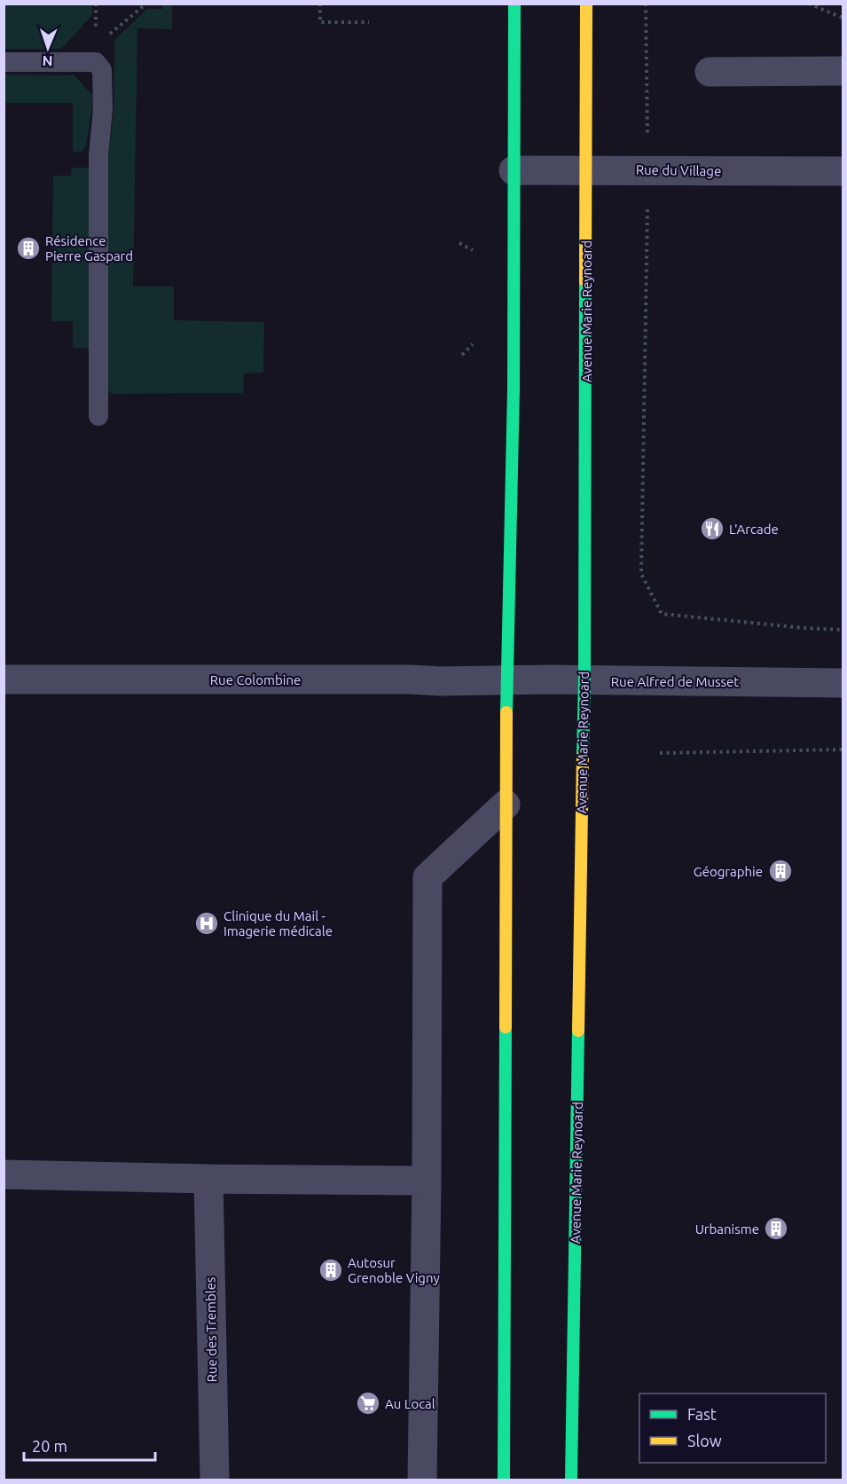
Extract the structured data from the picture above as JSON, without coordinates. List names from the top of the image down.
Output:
{
  "streets": {
    "main road": ["Avenue Marie Reynoard"],
    "street": [
      "Rue du Village",
      "Rue Colombine",
      "Rue Alfred de Musset",
      "Rue des Trembles"
    ]
  },
  "crossings": [
    ["Rue du Village", "Avenue Marie Reynoard"],
    ["Avenue Marie Reynoard", "Rue Alfred de Musset"],
    ["Rue Colombine", "Rue Alfred de Musset"]
  ],
  "places": {
    "building": [
      "Résidence Pierre Gaspard",
      "Géographie",
      "Urbanisme",
      "Autosur Grenoble Vigny"
    ],
    "restaurant": ["L'Arcade"],
    "hospital": ["Clinique du Mail - Imagerie médicale"],
    "supermarket": ["Au Local"]
  },
  "legend": ["Fast", "Slow"],
  "scale_bar": "20 m",
  "north": "bottom"
}
